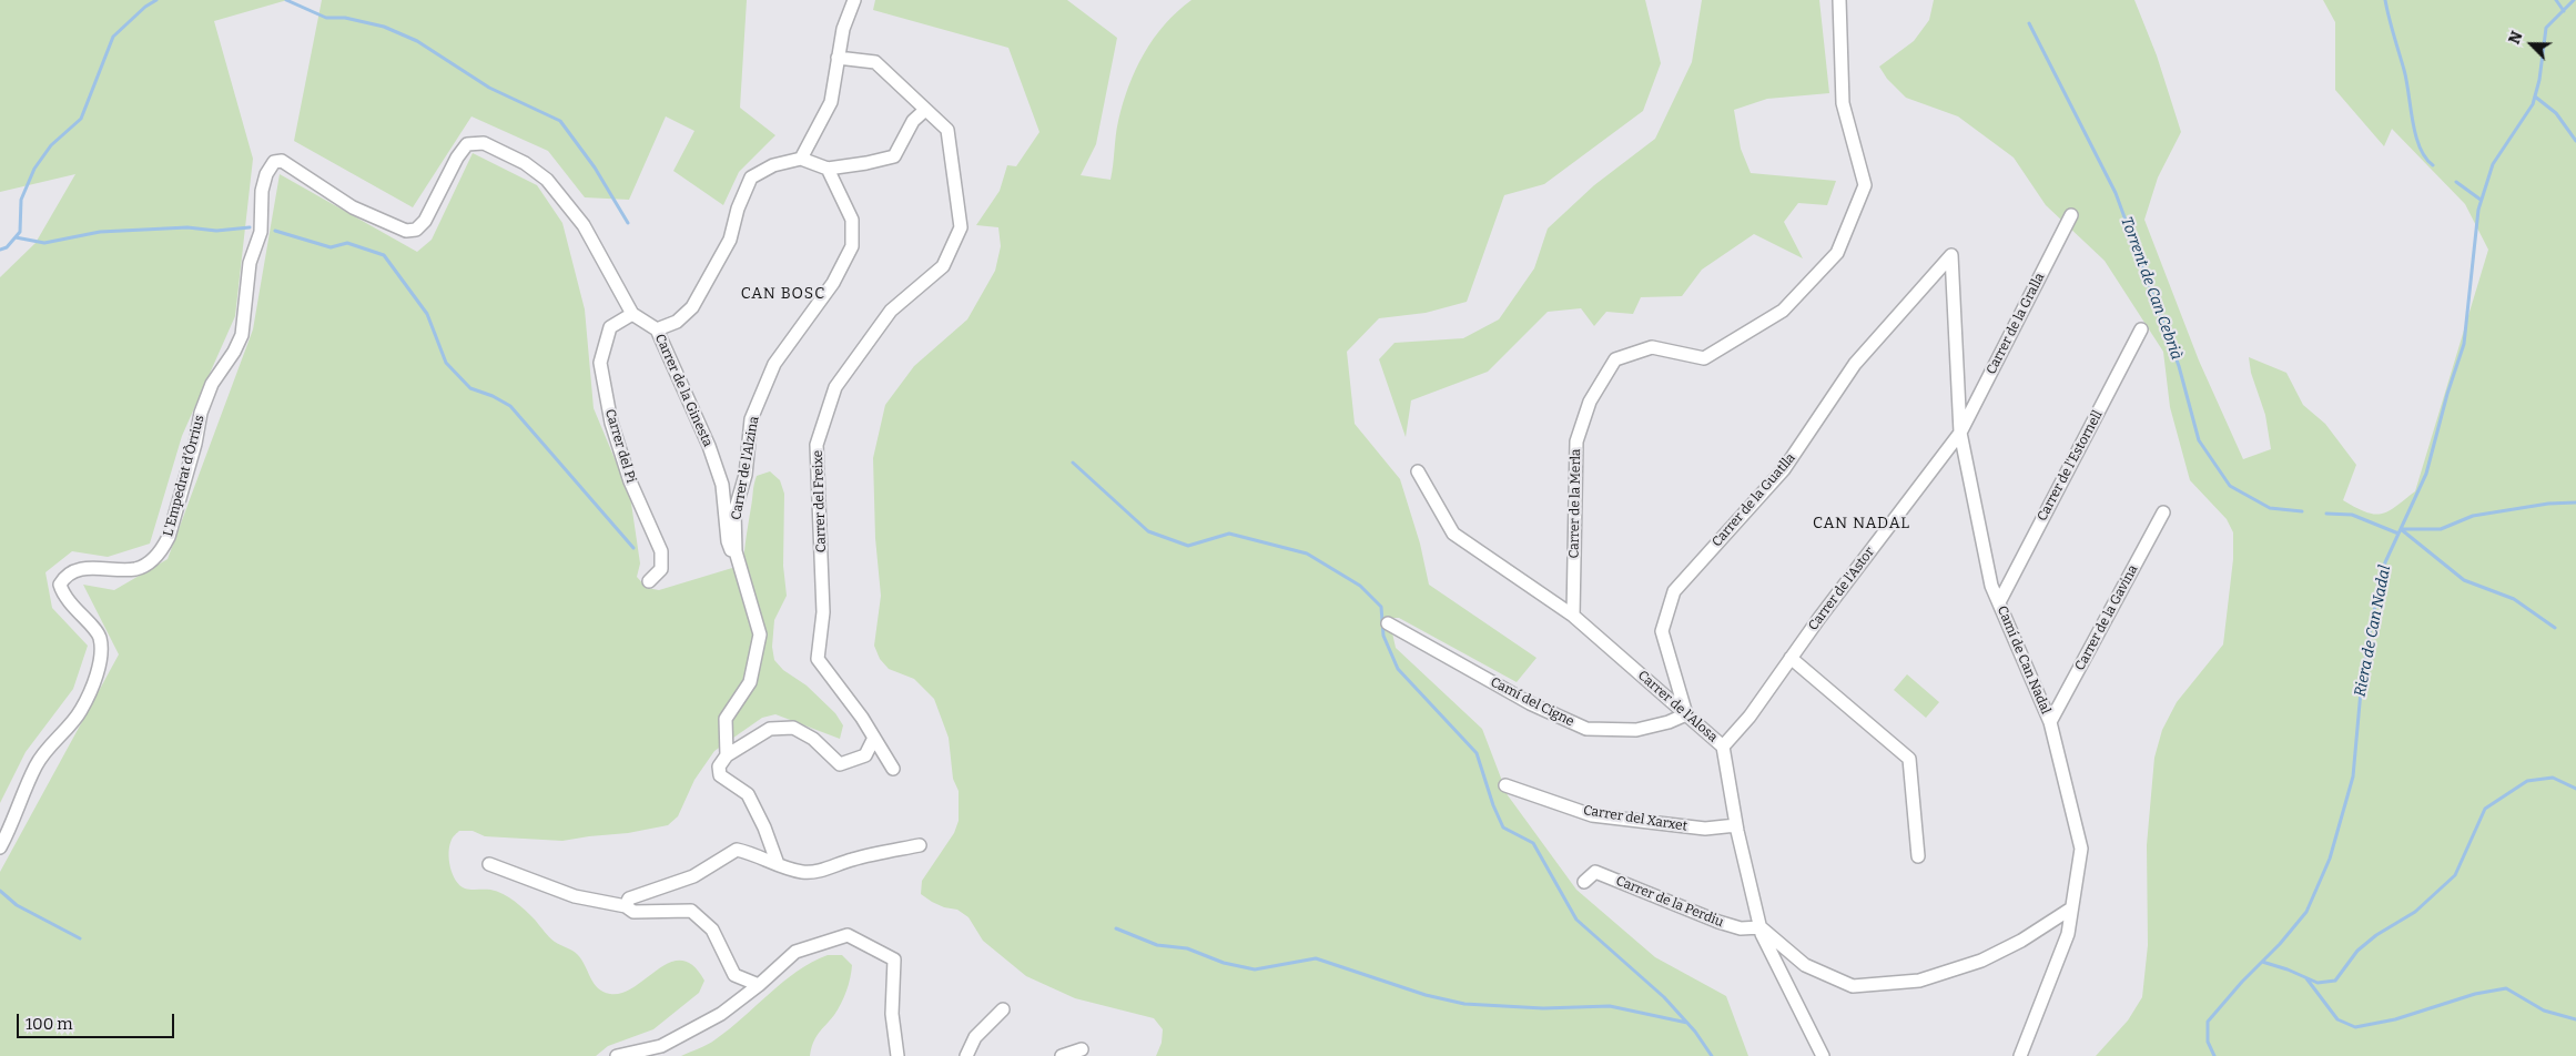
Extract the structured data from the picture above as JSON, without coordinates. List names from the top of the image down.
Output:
{
  "streets": {
    "street": [
      "Carrer de la Gralla",
      "Carrer de la Ginesta",
      "Carrer del Pi",
      "Carrer de l'Estornell",
      "Carrer de l'Alzina",
      "L'Empedrat d'Òrrius",
      "Carrer de la Guatlla",
      "Carrer del Freixe",
      "Carrer de la Merla",
      "Carrer de l'Astor",
      "Carrer de la Gavina",
      "Camí de Can Nadal",
      "Camí del Cigne",
      "Carrer de l'Alosa",
      "Carrer del Xarxet",
      "Carrer de la Perdiu"
    ]
  },
  "crossings": [
    ["Carrer de la Gralla", "Carrer de l'Astor"],
    ["Carrer de la Gralla", "Camí de Can Nadal"],
    ["Carrer de la Ginesta", "Carrer del Pi"],
    ["Carrer de la Ginesta", "Carrer de l'Alzina"],
    ["Carrer de la Ginesta", "L'Empedrat d'Òrrius"],
    ["Carrer de l'Estornell", "Camí de Can Nadal"],
    ["Carrer de la Guatlla", "Camí de Can Nadal"],
    ["Carrer de la Guatlla", "Camí del Cigne"],
    ["Carrer de la Guatlla", "Carrer de l'Alosa"],
    ["Carrer de la Merla", "Carrer de l'Alosa"],
    ["Carrer de l'Astor", "Camí de Can Nadal"],
    ["Carrer de l'Astor", "Carrer de l'Alosa"],
    ["Carrer de la Gavina", "Camí de Can Nadal"],
    ["Camí del Cigne", "Carrer de l'Alosa"],
    ["Carrer de l'Alosa", "Carrer del Xarxet"],
    ["Carrer de l'Alosa", "Carrer de la Perdiu"]
  ],
  "districts": ["CAN BOSC", "CAN NADAL"],
  "water": ["Torrent de Can Cebrià", "Riera de Can Nadal"],
  "scale_bar": "100 m",
  "north": "top left"
}
